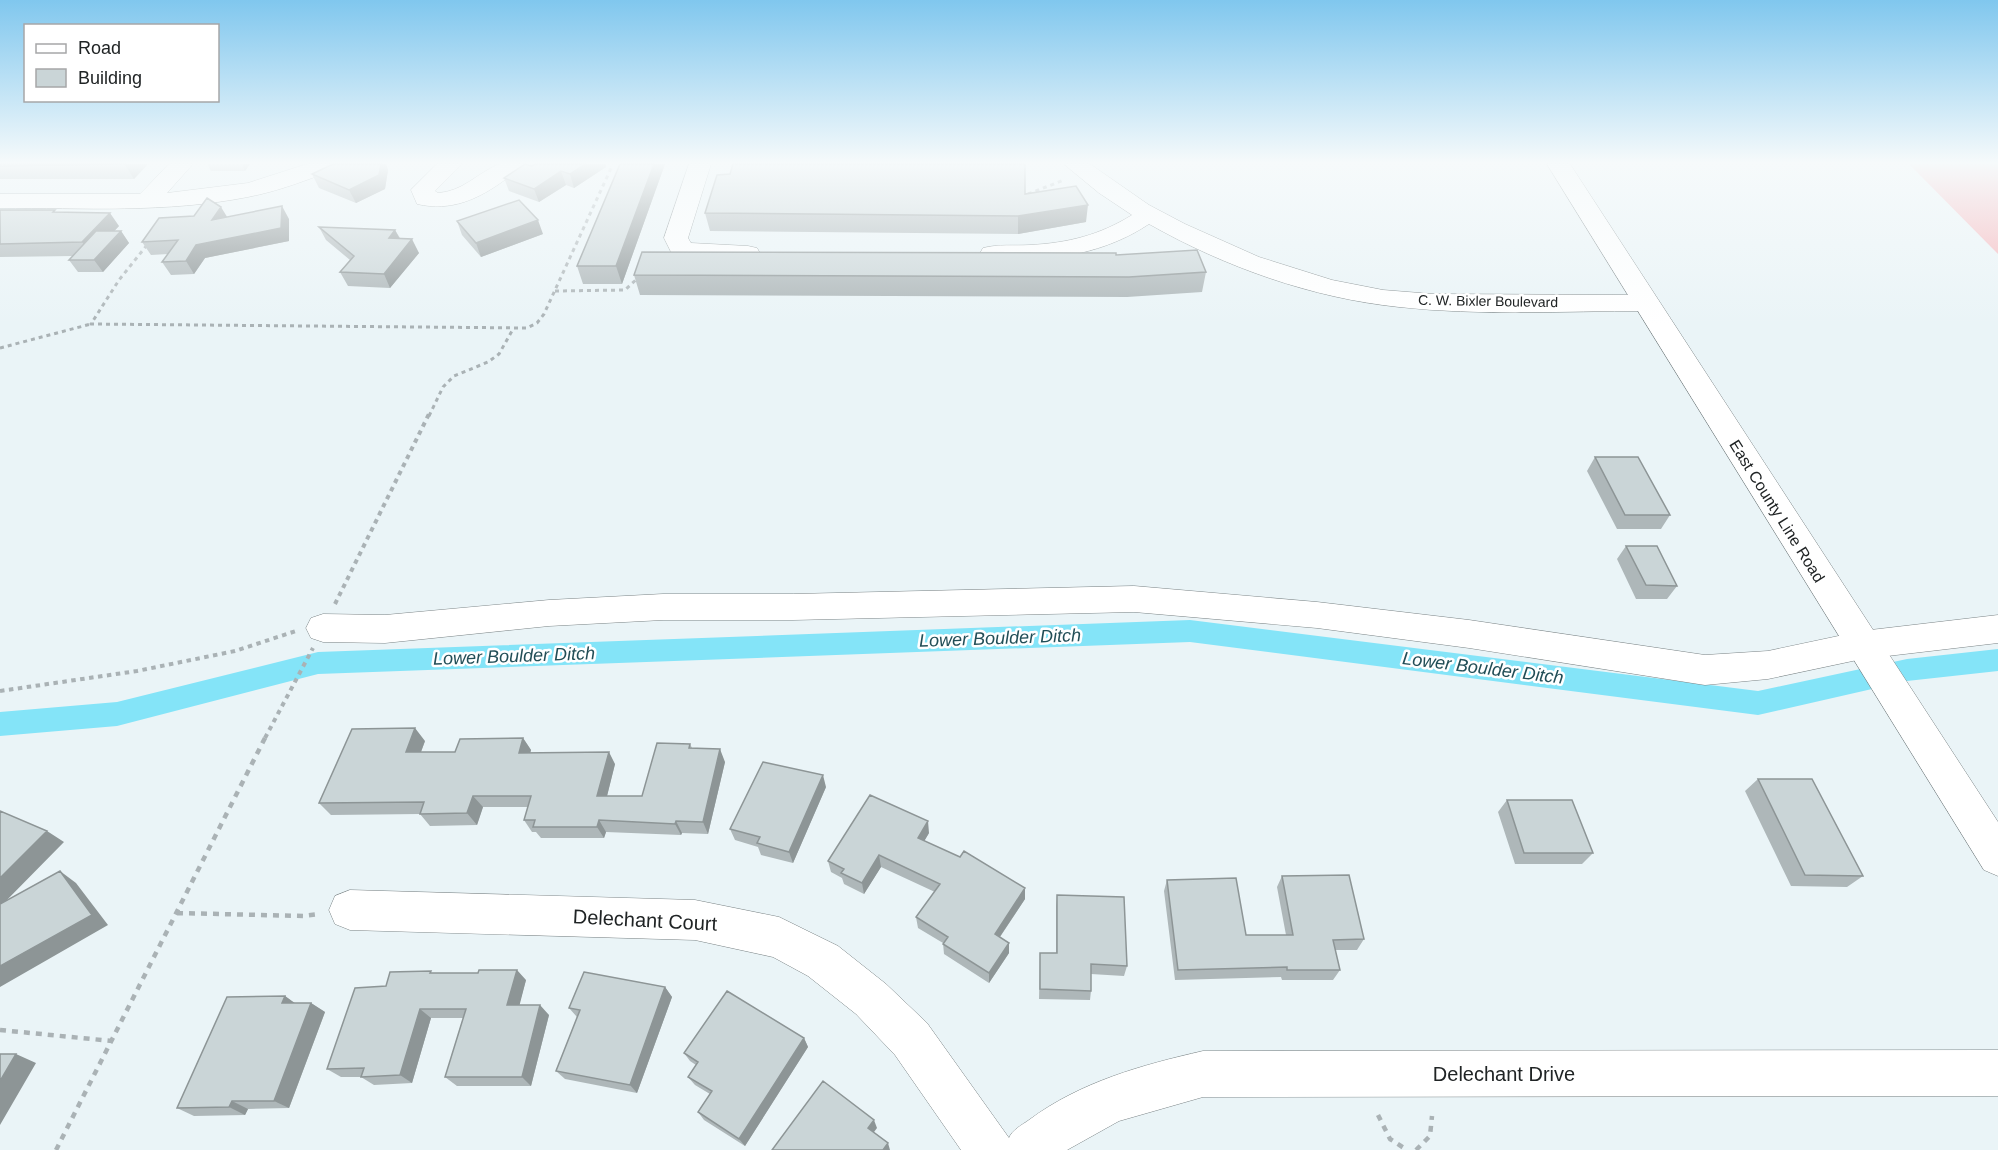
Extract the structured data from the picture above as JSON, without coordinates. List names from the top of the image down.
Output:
{
  "streets": {
    "street": [
      "C. W. Bixler Boulevard",
      "East County Line Road",
      "Delechant Court",
      "Delechant Drive"
    ]
  },
  "crossings": [
    ["C. W. Bixler Boulevard", "East County Line Road"]
  ],
  "water": ["Lower Boulder Ditch"],
  "legend": ["Road", "Building"]
}
